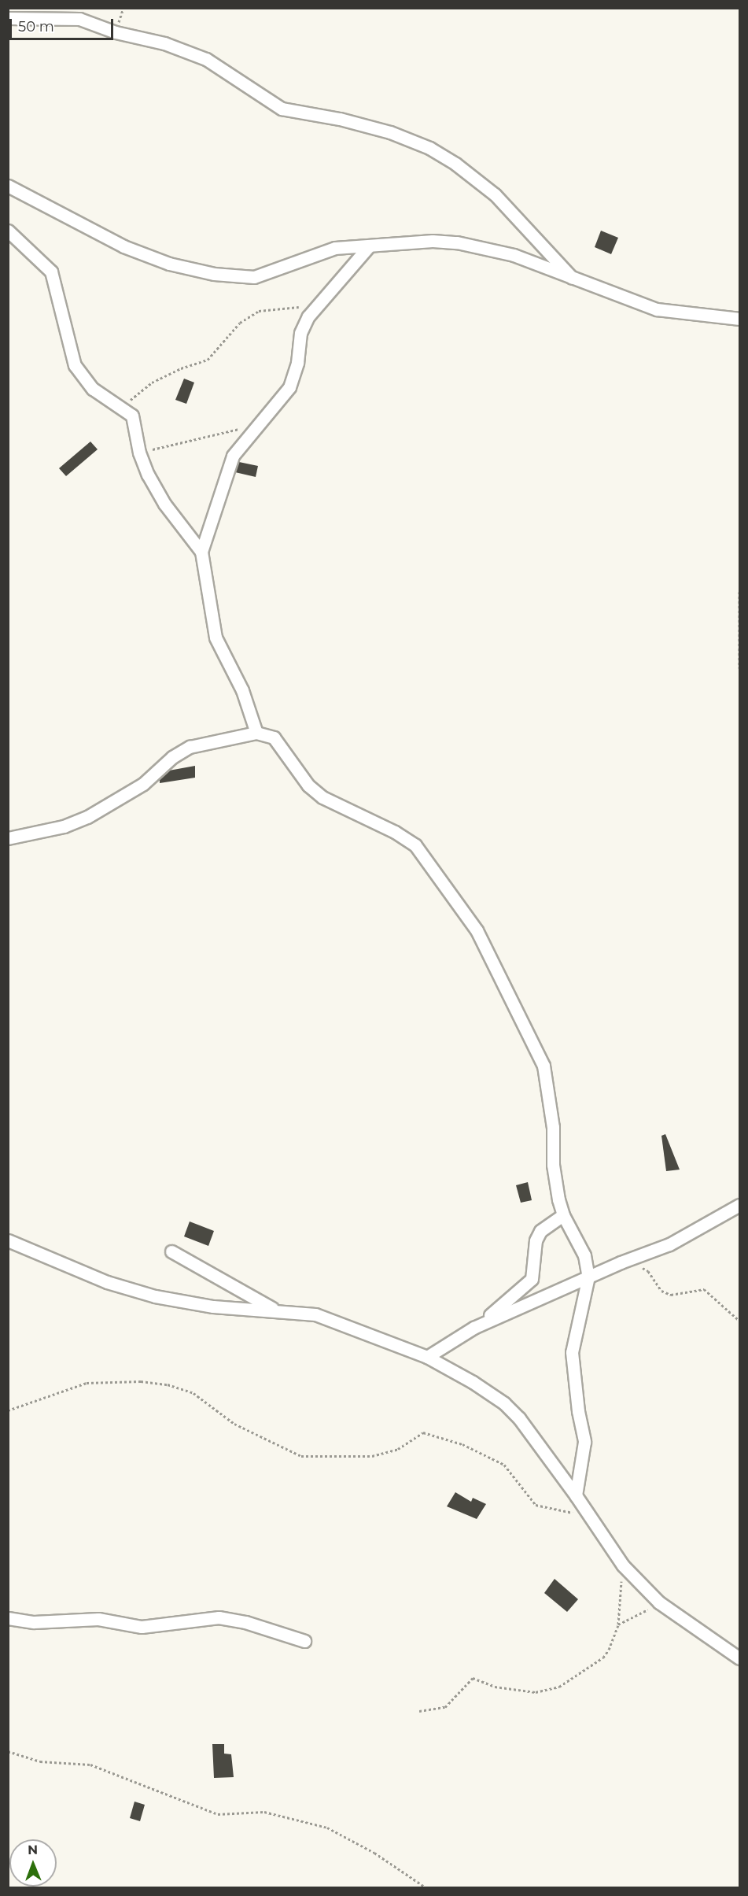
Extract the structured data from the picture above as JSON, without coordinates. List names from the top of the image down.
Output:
{
  "scale_bar": "50 m",
  "north": "top"
}
